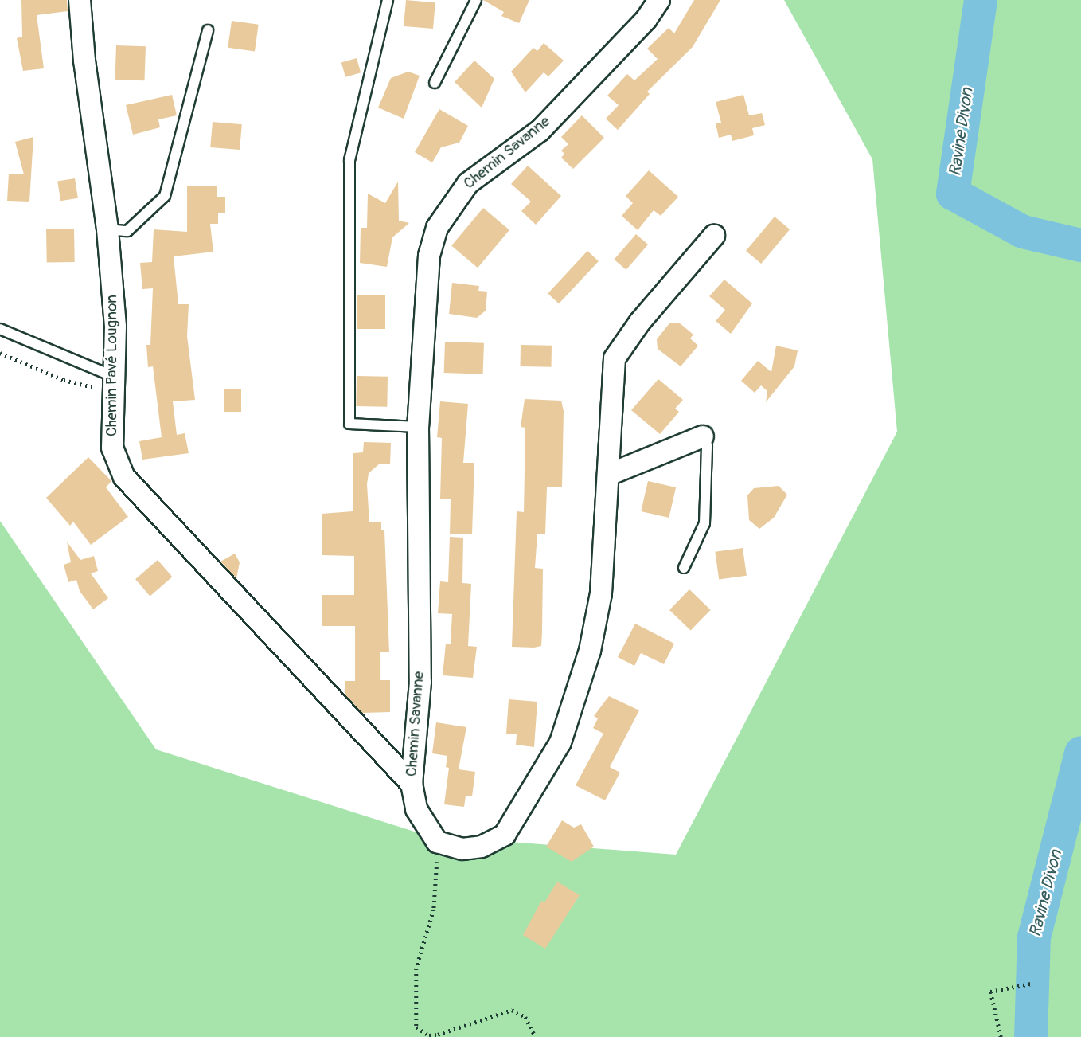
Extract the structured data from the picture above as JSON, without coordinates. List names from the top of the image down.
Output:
{
  "streets": {
    "street": ["Chemin Savanne", "Chemin Pavé Lougnon"]
  },
  "crossings": [
    ["Chemin Savanne", "Chemin Pavé Lougnon"]
  ],
  "water": ["Ravine Divon"]
}
